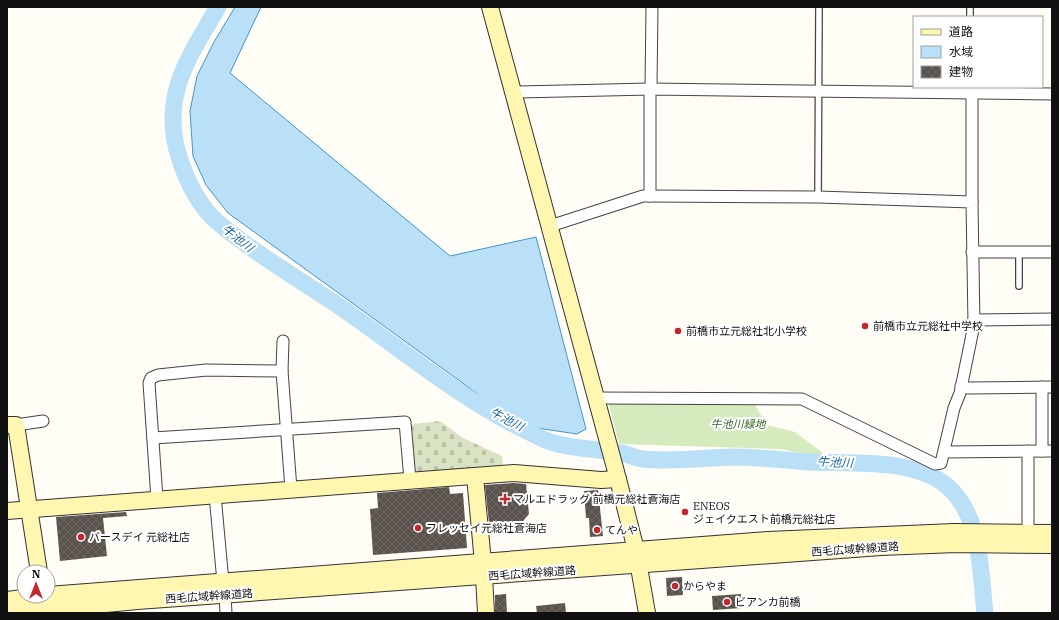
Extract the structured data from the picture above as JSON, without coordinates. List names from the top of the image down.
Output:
{
  "streets": {
    "street": ["西毛広域幹線道路"]
  },
  "water": ["牛池川"],
  "parks": ["牛池川緑地"],
  "places": {
    "other": [
      "前橋市立元総社中学校",
      "前橋市立元総社北小学校",
      "ENEOS ジェイクエスト前橋元総社店",
      "フレッセイ元総社蒼海店",
      "てんや",
      "バースデイ 元総社店",
      "からやま",
      "ビアンカ前橋"
    ],
    "health": ["マルエドラッグ 前橋元総社蒼海店"]
  },
  "legend": ["道路", "水域", "建物"],
  "north": "top"
}
